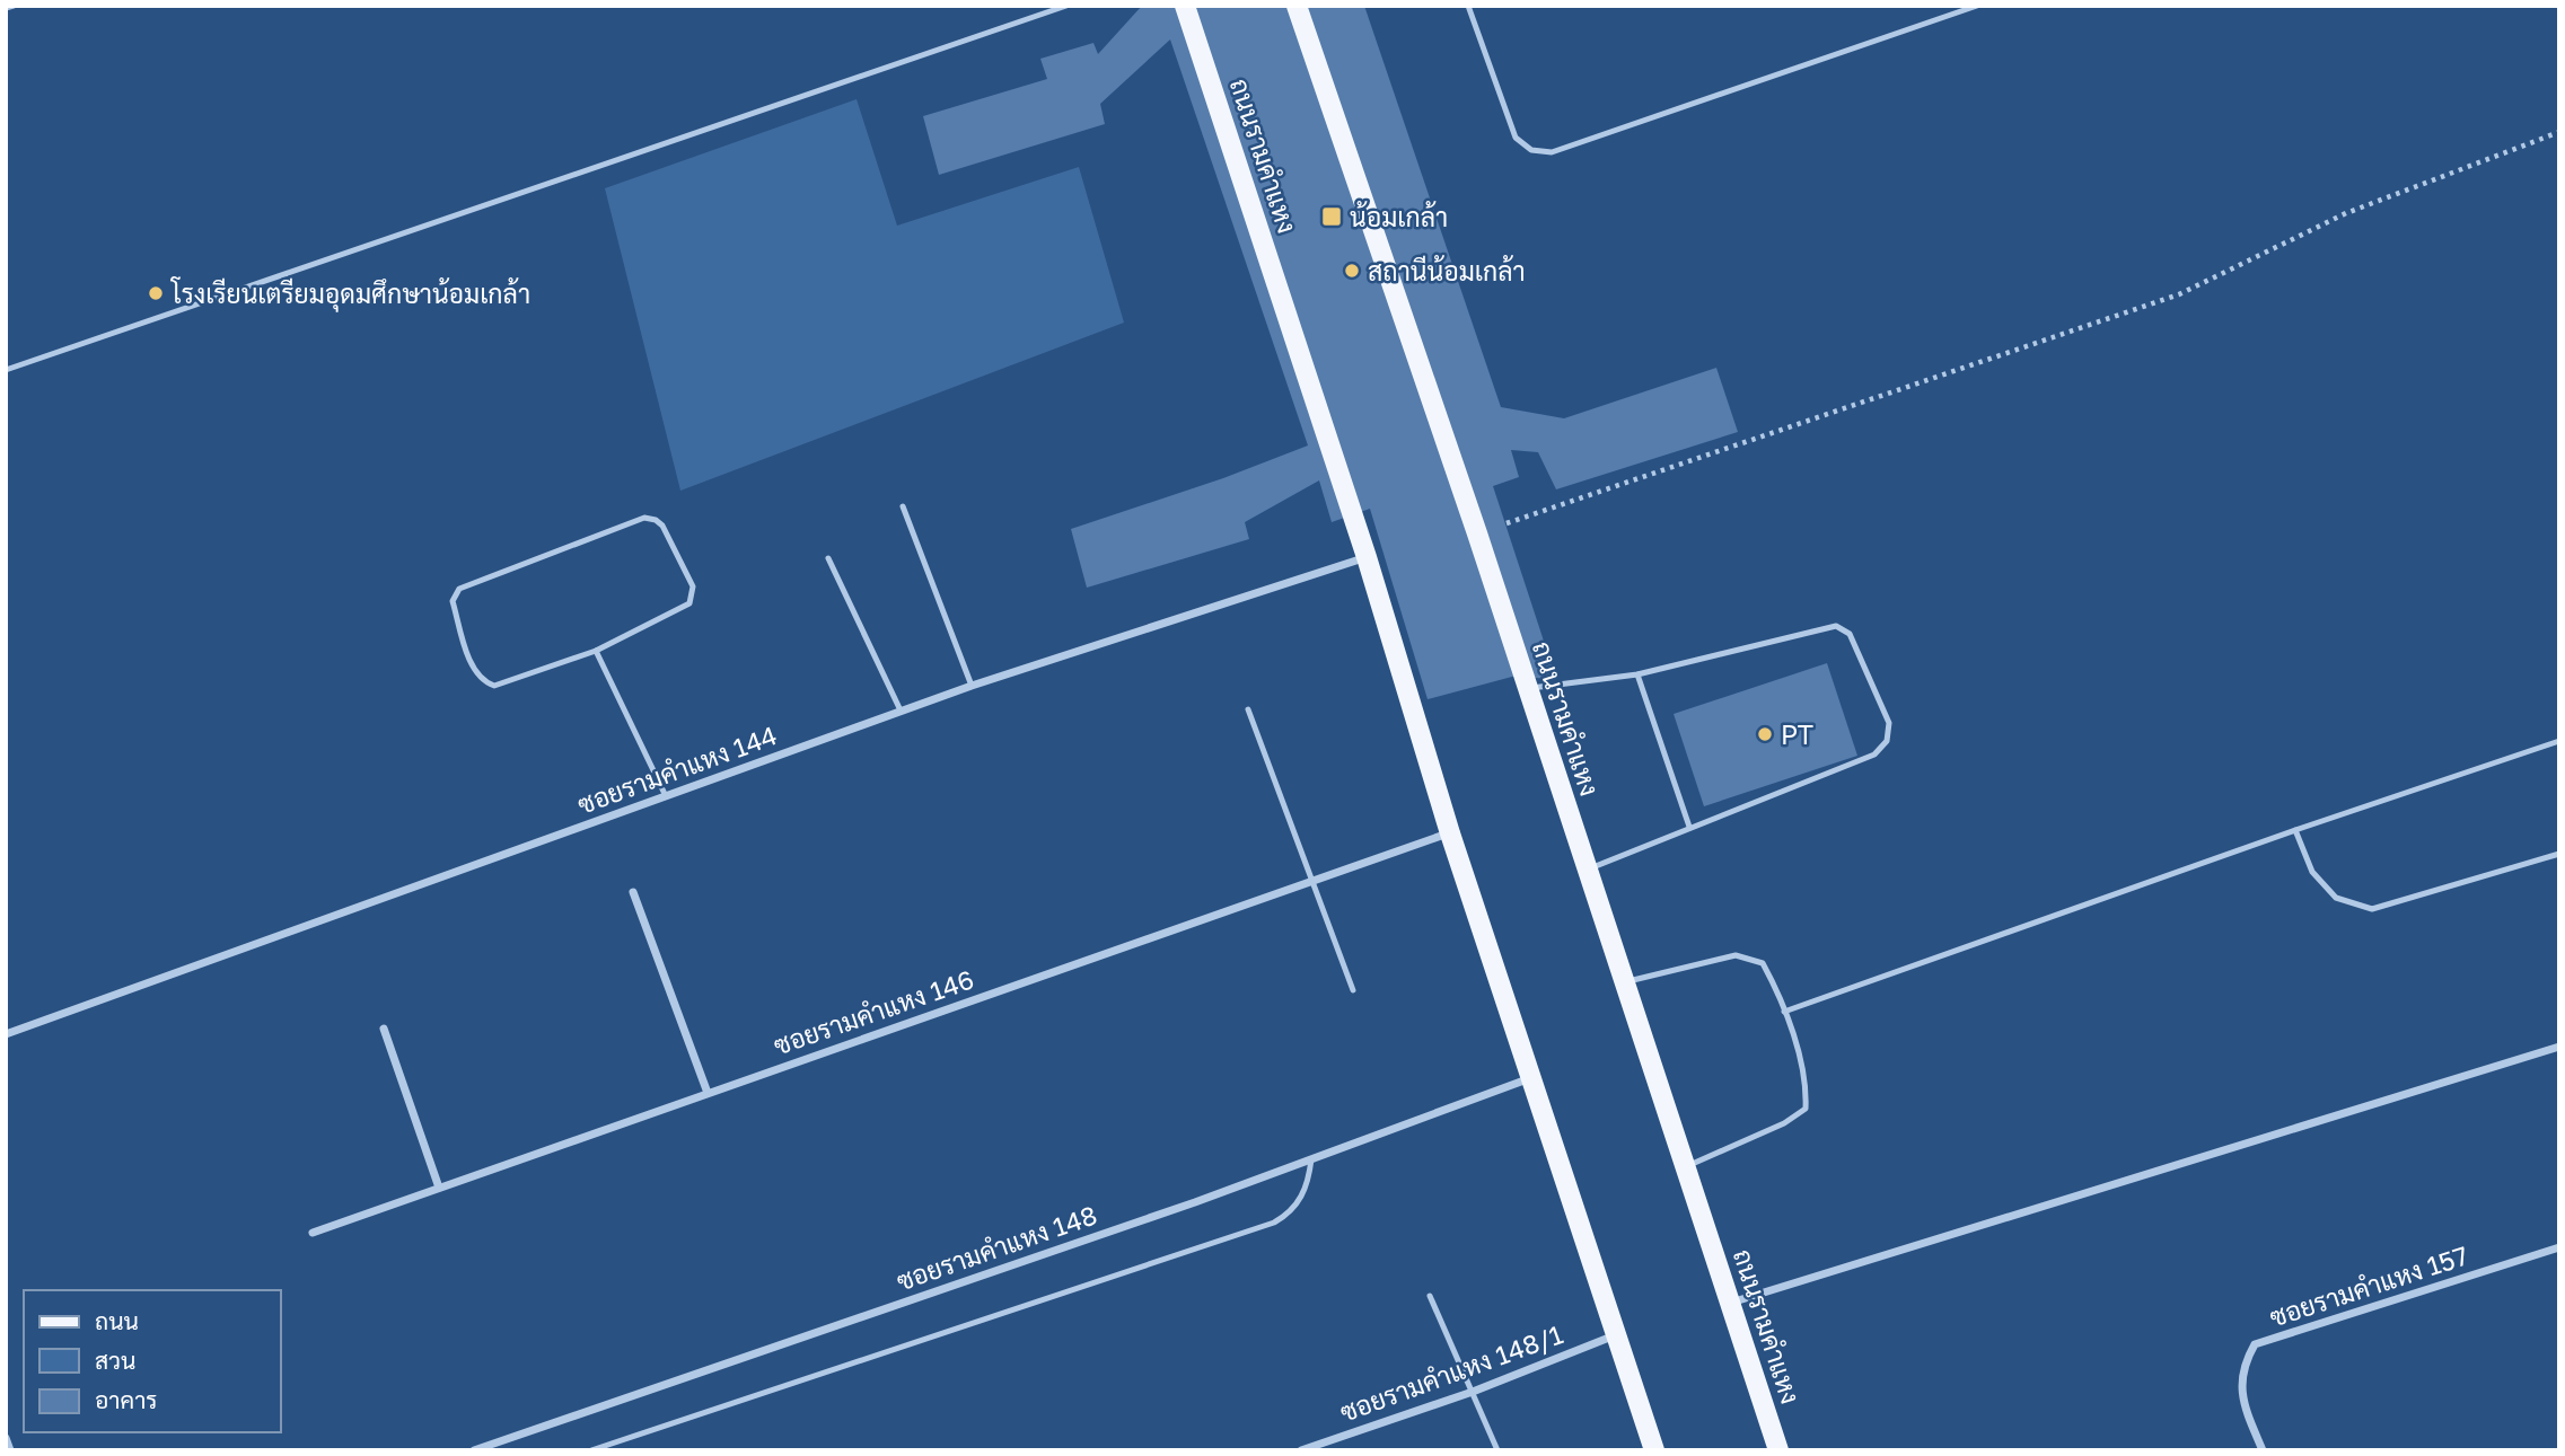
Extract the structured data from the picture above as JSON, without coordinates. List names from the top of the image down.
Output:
{
  "streets": {
    "main road": ["ถนนรามคำแหง"],
    "street": [
      "ซอยรามคำแหง 144",
      "ซอยรามคำแหง 146",
      "ซอยรามคำแหง 148",
      "ซอยรามคำแหง 157",
      "ซอยรามคำแหง 148/1"
    ]
  },
  "crossings": [
    ["ถนนรามคำแหง", "ซอยรามคำแหง 144"],
    ["ถนนรามคำแหง", "ซอยรามคำแหง 146"],
    ["ถนนรามคำแหง", "ซอยรามคำแหง 148"],
    ["ถนนรามคำแหง", "ซอยรามคำแหง 148/1"]
  ],
  "places": {
    "transit": ["น้อมเกล้า"],
    "other": ["สถานีน้อมเกล้า", "โรงเรียนเตรียมอุดมศึกษาน้อมเกล้า", "PT"]
  },
  "legend": ["ถนน", "สวน", "อาคาร"]
}
